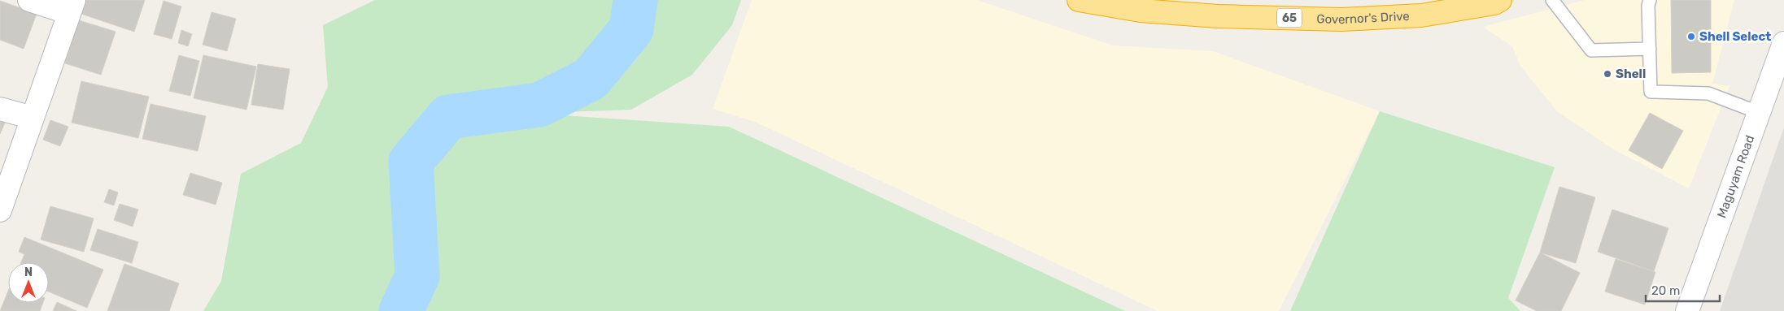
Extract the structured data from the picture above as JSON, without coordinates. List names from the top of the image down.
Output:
{
  "streets": {
    "highway": ["Governor's Drive", "65"],
    "street": ["Maguyam Road"]
  },
  "places": ["Shell Select", "Shell"],
  "scale_bar": "20 m",
  "north": "top"
}
